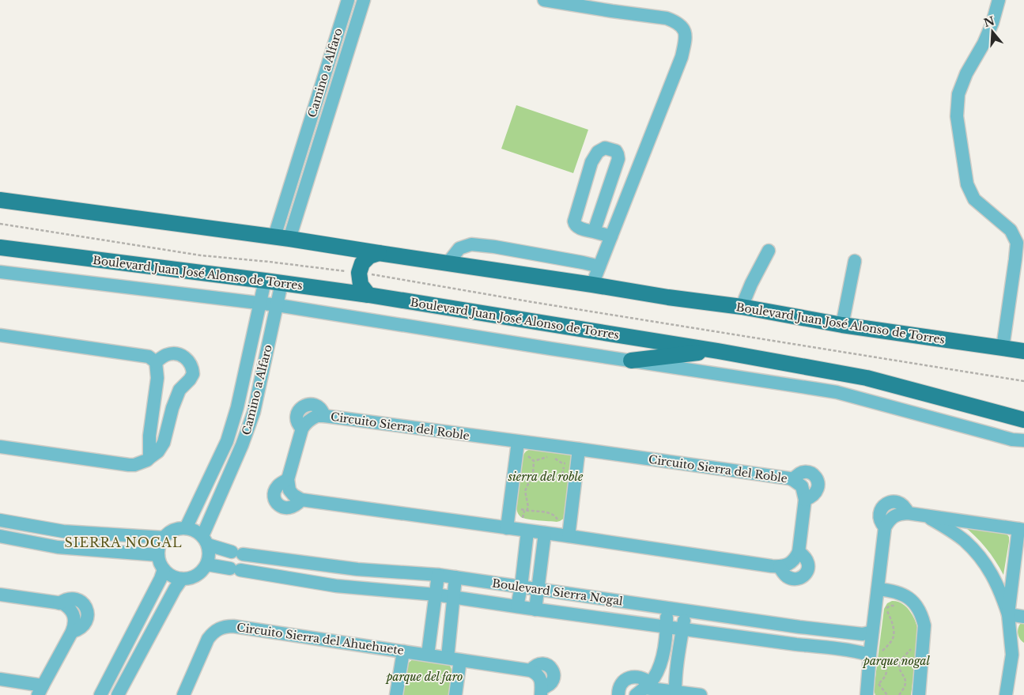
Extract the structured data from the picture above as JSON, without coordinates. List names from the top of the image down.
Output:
{
  "streets": {
    "main road": ["Boulevard Juan José Alonso de Torres"],
    "street": [
      "Camino a Alfaro",
      "Circuito Sierra del Roble",
      "Boulevard Sierra Nogal",
      "Circuito Sierra del Ahuehuete"
    ]
  },
  "crossings": [
    ["Camino a Alfaro", "Boulevard Juan José Alonso de Torres"],
    ["Camino a Alfaro", "Boulevard Sierra Nogal"]
  ],
  "districts": ["SIERRA NOGAL"],
  "parks": ["sierra del roble", "parque nogal", "parque del faro"],
  "north": "top"
}
